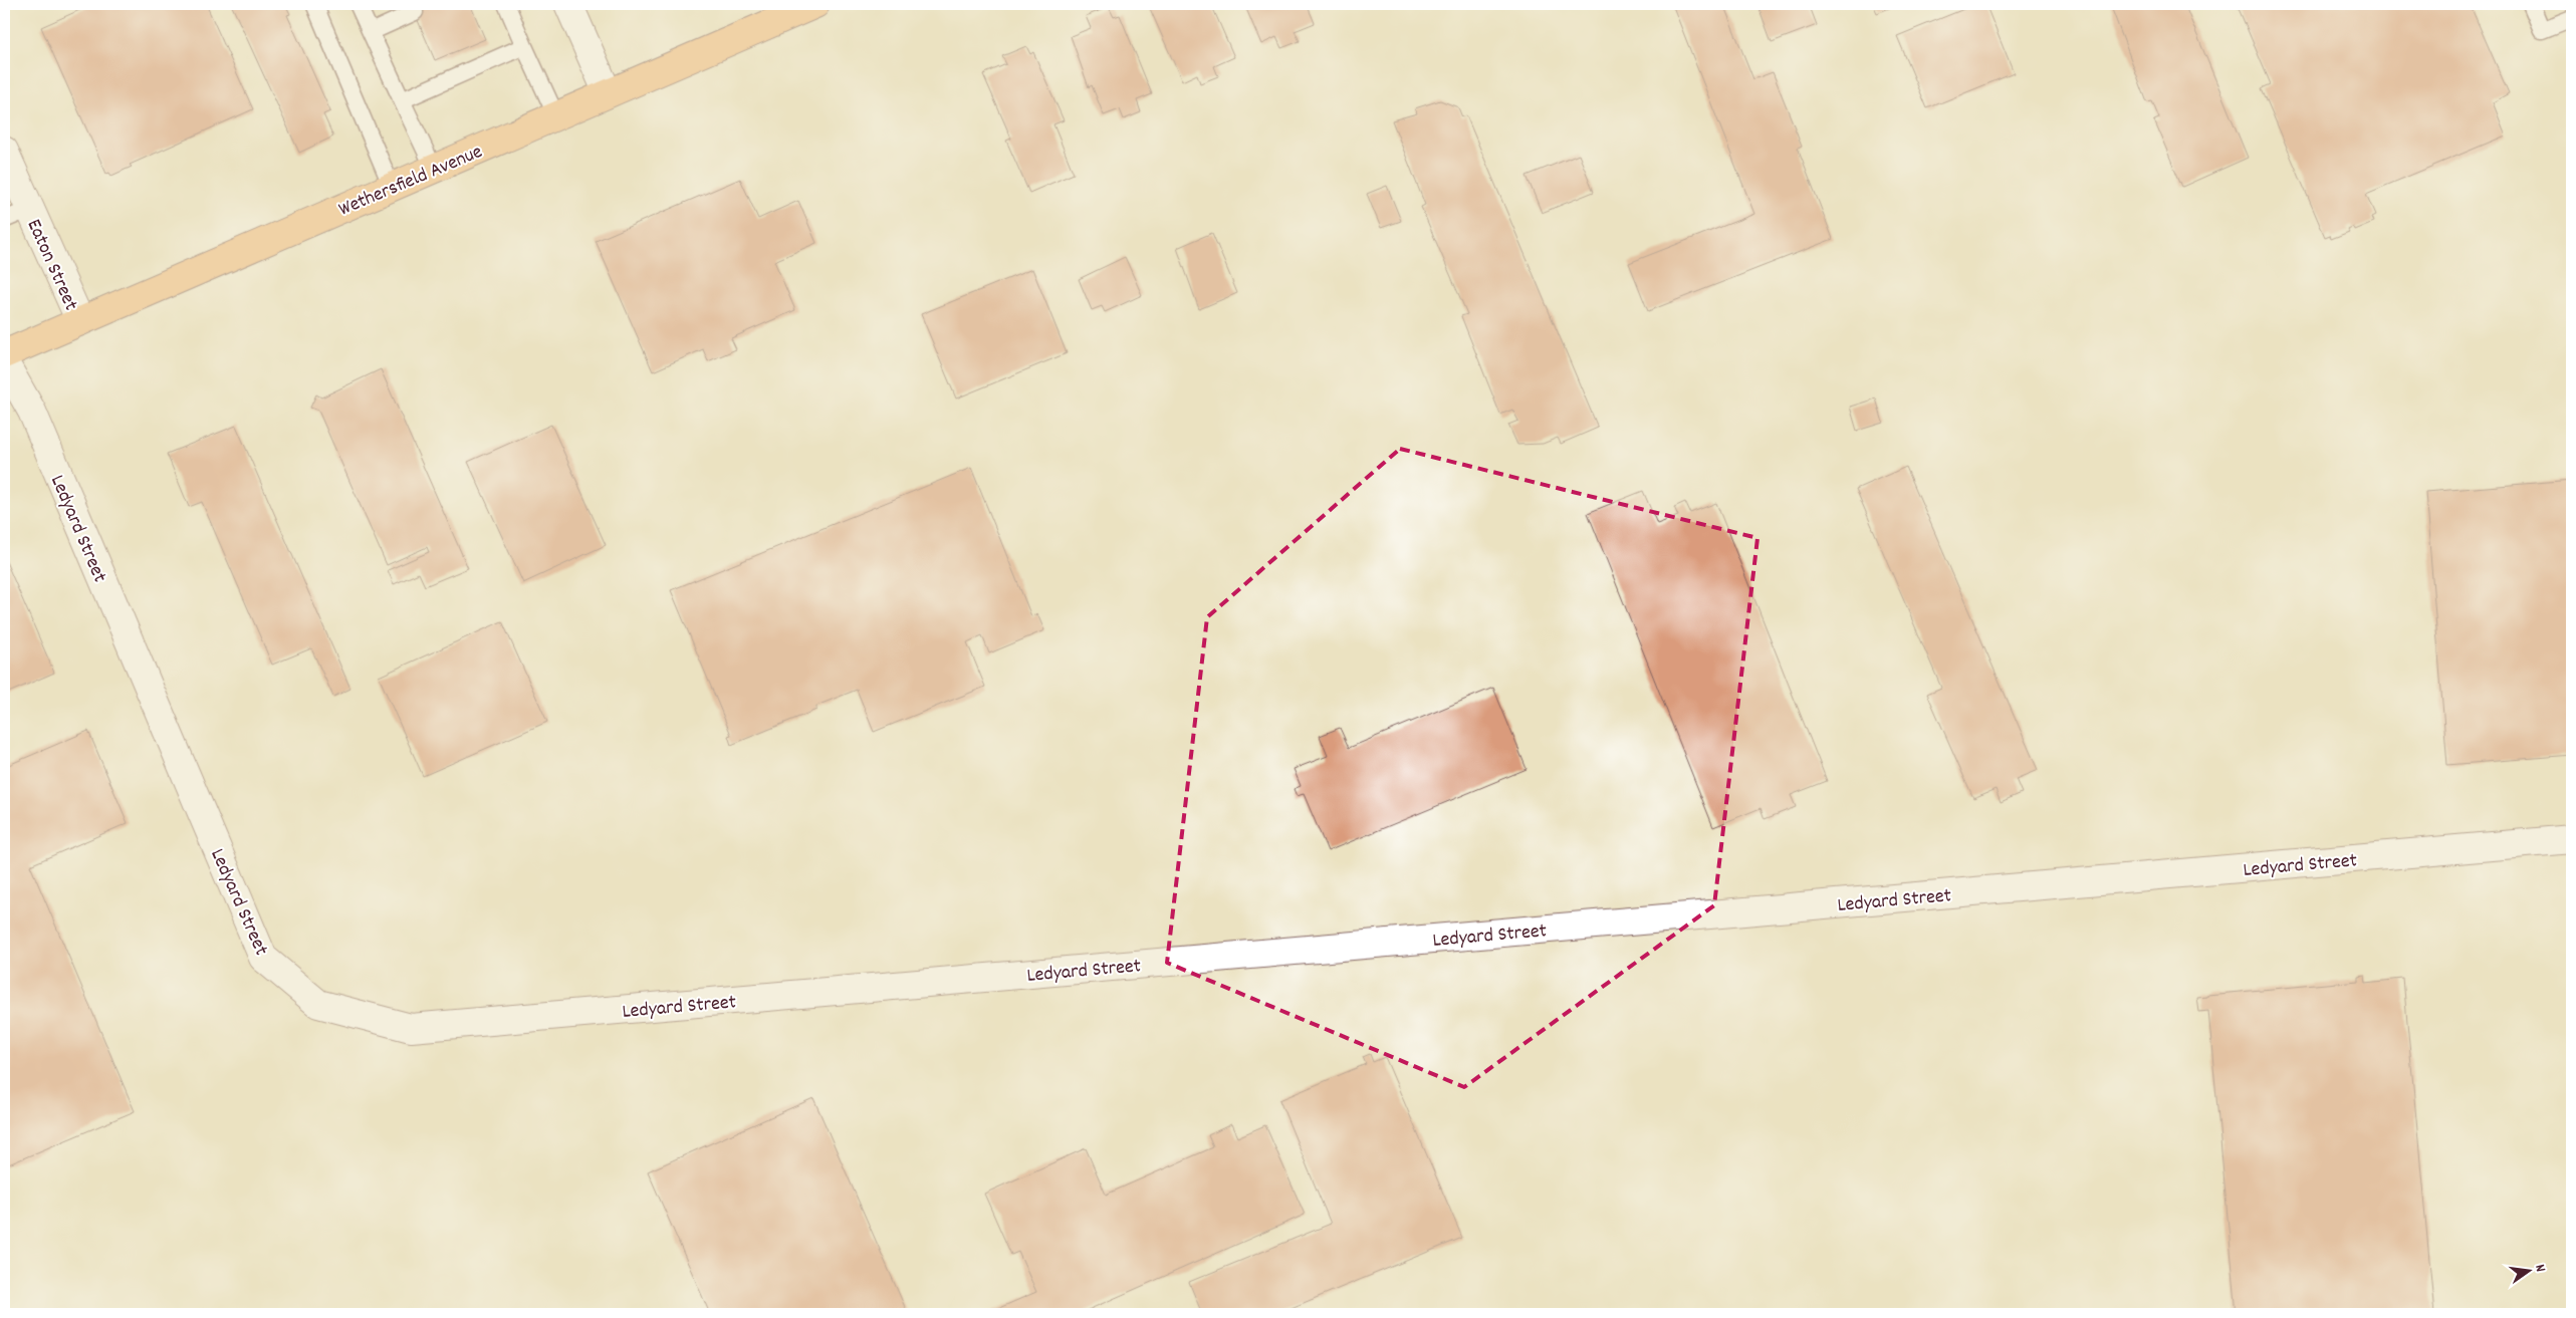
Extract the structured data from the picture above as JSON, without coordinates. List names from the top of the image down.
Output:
{
  "streets": {
    "main road": ["Wethersfield Avenue"],
    "street": ["Eaton Street", "Ledyard Street"]
  },
  "crossings": [
    ["Wethersfield Avenue", "Eaton Street"]
  ],
  "north": "right"
}
